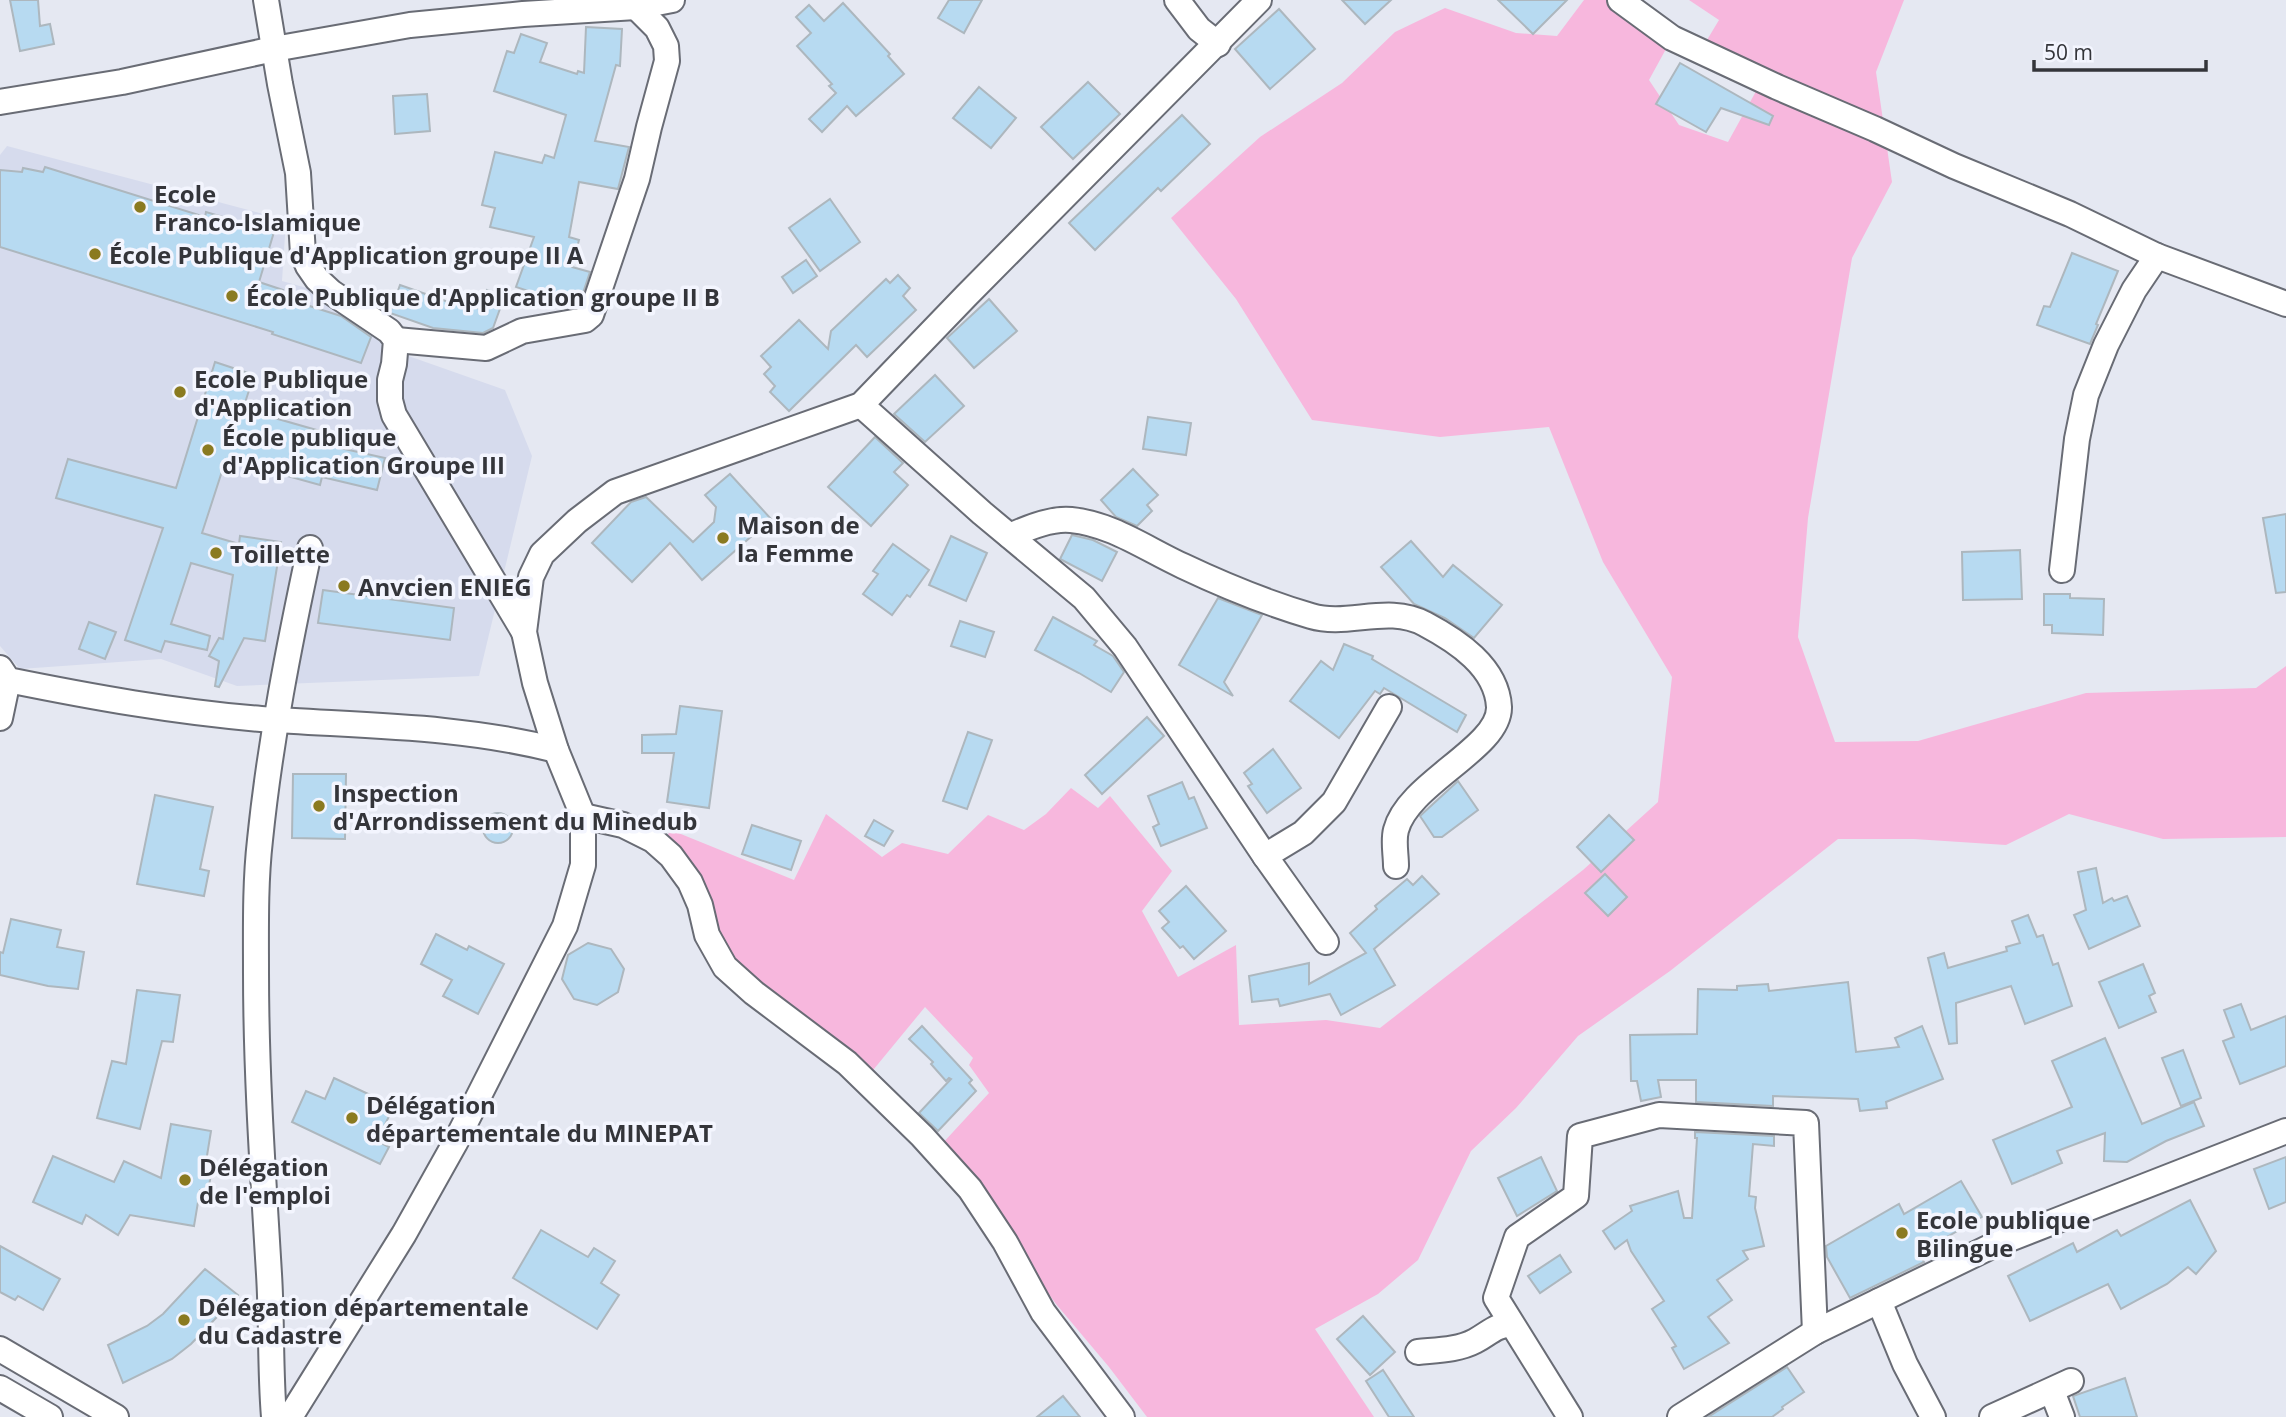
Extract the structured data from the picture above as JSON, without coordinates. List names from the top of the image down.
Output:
{
  "places": [
    "Ecole Franco-Islamique",
    "École Publique d'Application groupe II A",
    "École Publique d'Application groupe II B",
    "Ecole Publique d'Application",
    "École publique d'Application Groupe III",
    "Maison de la Femme",
    "Toillette",
    "Anvcien ENIEG",
    "Inspection d'Arrondissement du Minedub",
    "Délégation départementale du MINEPAT",
    "Délégation de l'emploi",
    "Ecole publique Bilingue",
    "Délégation départementale du Cadastre"
  ],
  "scale_bar": "50 m"
}
